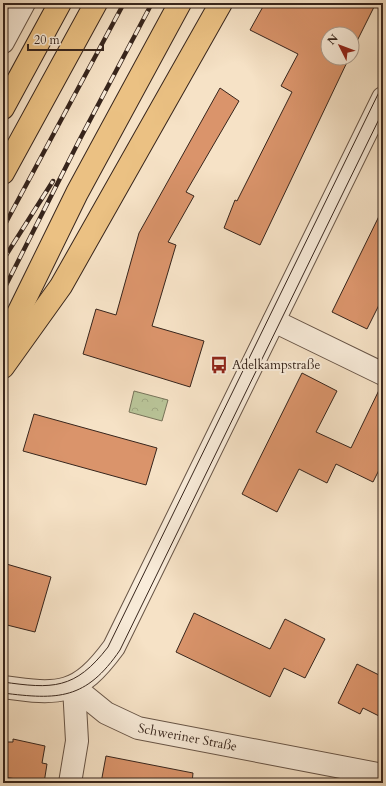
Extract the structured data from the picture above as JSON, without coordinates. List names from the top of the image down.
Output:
{
  "streets": {
    "street": ["Schweriner Straße"]
  },
  "places": {
    "bus stop": ["Adelkampstraße"]
  },
  "scale_bar": "20 m",
  "north": "top left"
}
